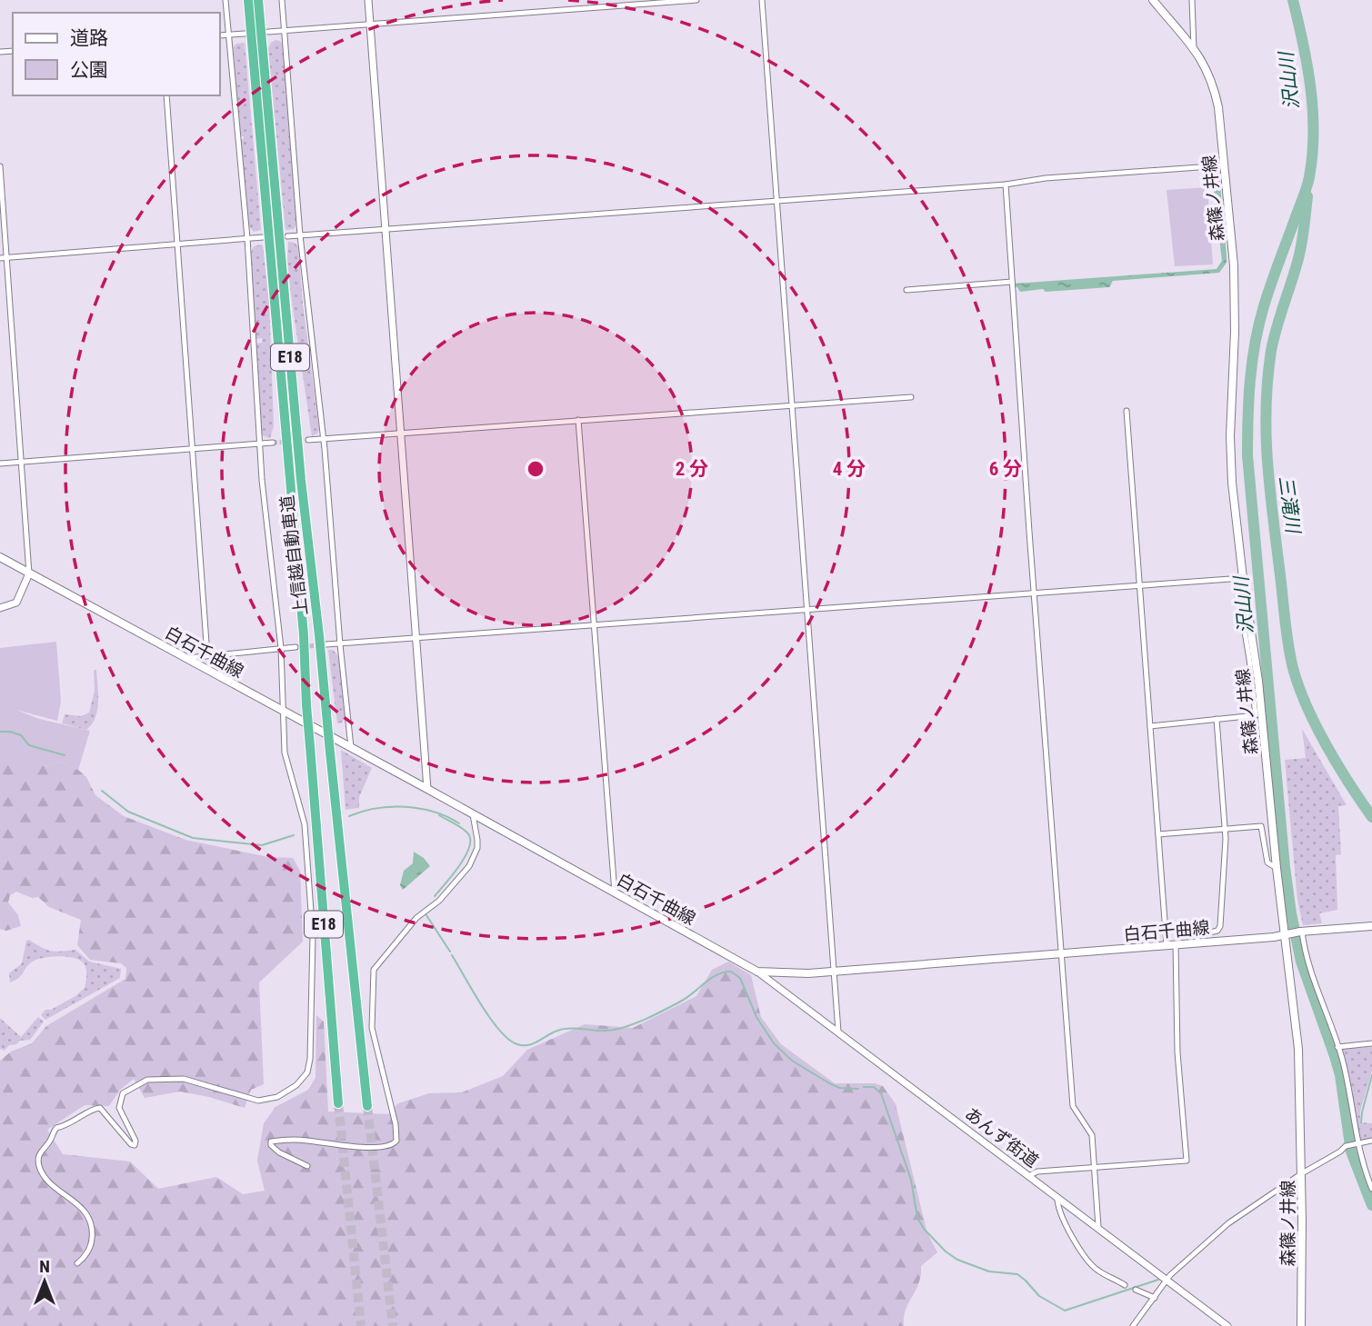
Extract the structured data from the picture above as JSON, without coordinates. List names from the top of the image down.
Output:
{
  "streets": {
    "highway": ["E18", "上信越自動車道"],
    "main road": ["森篠ノ井線", "白石千曲線"],
    "street": ["あんず街道"]
  },
  "crossings": [
    ["森篠ノ井線", "白石千曲線"],
    ["白石千曲線", "あんず街道"]
  ],
  "water": ["沢山川", "三滝川"],
  "legend": ["道路", "公園"],
  "north": "top",
  "rings": ["2 分", "4 分", "6 分"]
}
